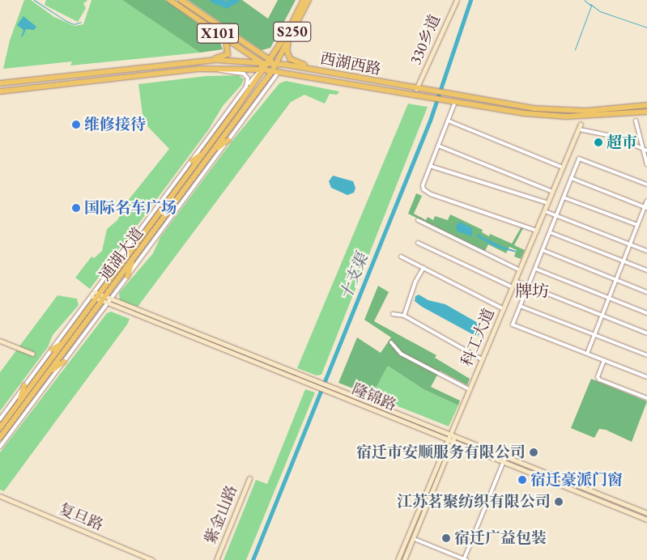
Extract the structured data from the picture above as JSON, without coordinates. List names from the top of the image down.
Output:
{
  "streets": {
    "main road": [
      "S250",
      "X101",
      "330乡道",
      "西湖西路",
      "通湖大道",
      "科工大道",
      "隆锦路",
      "紫金山路",
      "复旦路"
    ]
  },
  "crossings": [
    ["X101", "西湖西路"],
    ["X101", "通湖大道"],
    ["330乡道", "西湖西路"],
    ["西湖西路", "通湖大道"],
    ["通湖大道", "隆锦路"],
    ["科工大道", "隆锦路"]
  ],
  "districts": ["牌坊"],
  "water": ["十支渠"],
  "places": [
    "维修接待",
    "超市",
    "国际名车广场",
    "宿迁市安顺服务有限公司",
    "宿迁豪派门窗",
    "江苏茗聚纺织有限公司",
    "宿迁广益包装"
  ]
}
